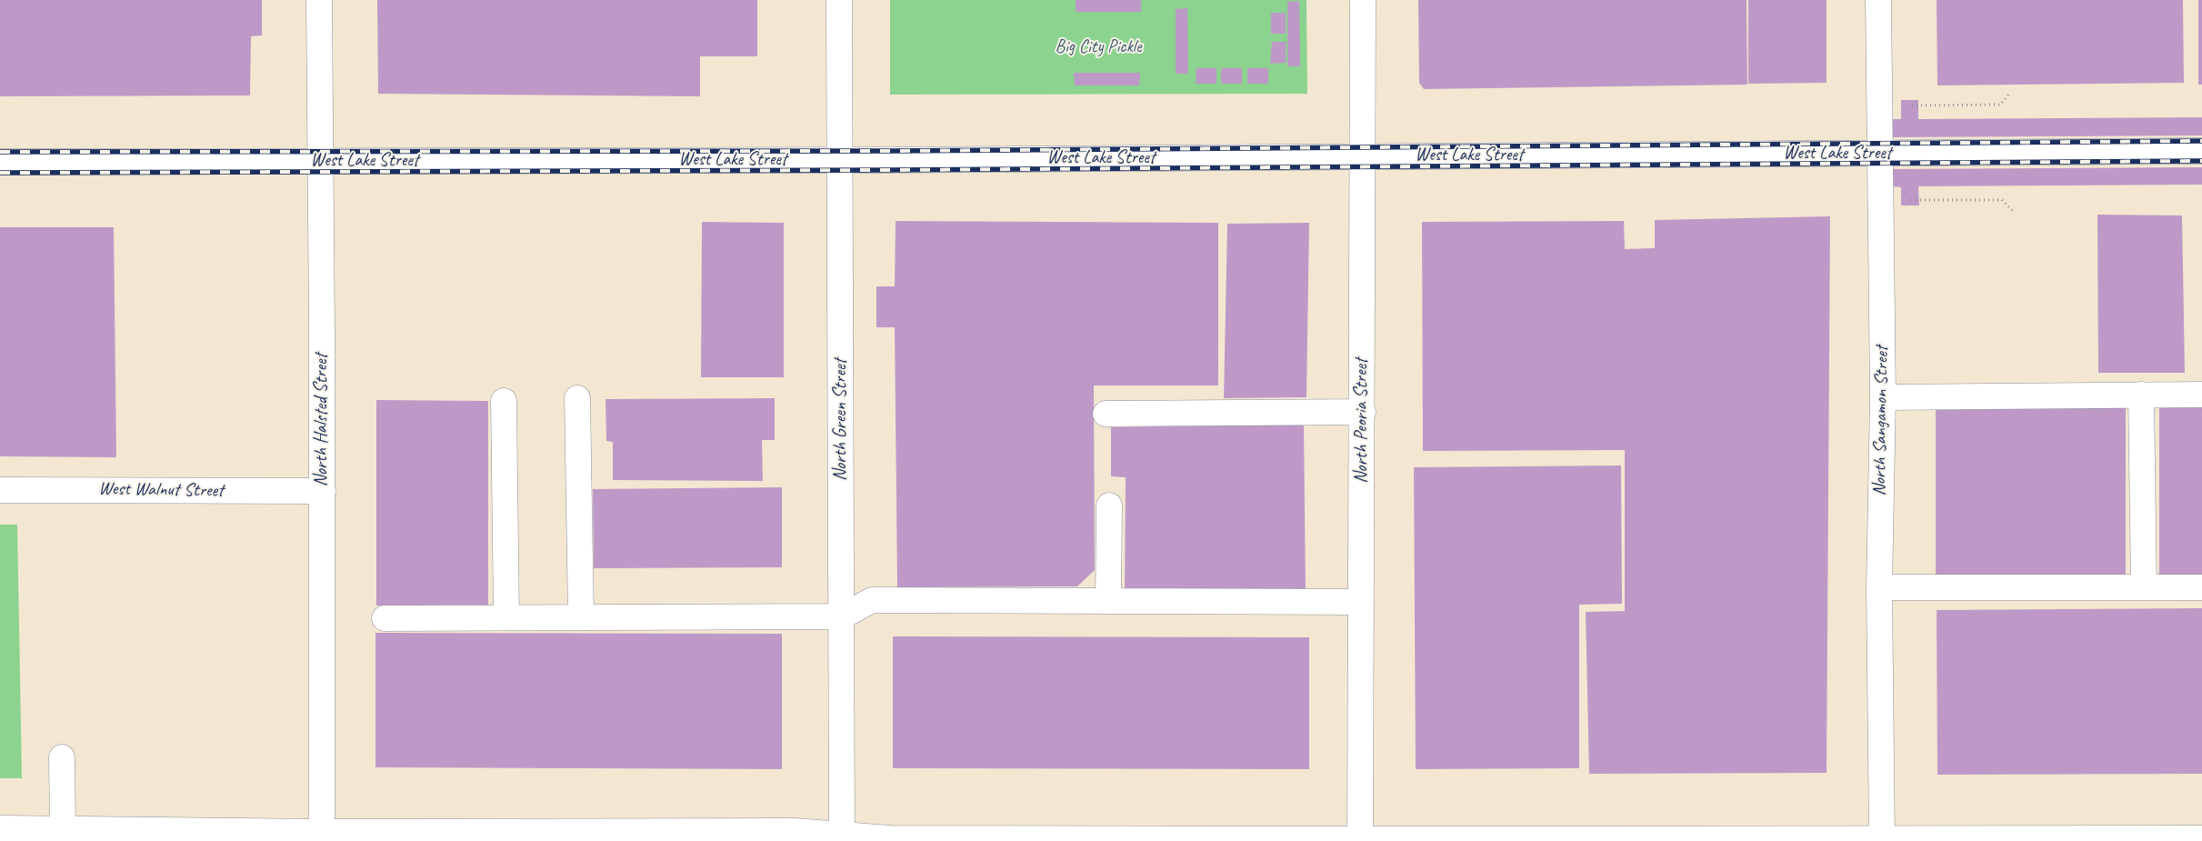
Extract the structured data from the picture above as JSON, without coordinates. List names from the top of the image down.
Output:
{
  "streets": {
    "street": [
      "West Lake Street",
      "North Halsted Street",
      "North Green Street",
      "North Peoria Street",
      "North Sangamon Street",
      "West Walnut Street"
    ]
  },
  "crossings": [
    ["West Lake Street", "North Halsted Street"],
    ["West Lake Street", "North Green Street"],
    ["West Lake Street", "North Peoria Street"],
    ["West Lake Street", "North Sangamon Street"],
    ["North Halsted Street", "West Walnut Street"]
  ],
  "parks": ["Big City Pickle"]
}
